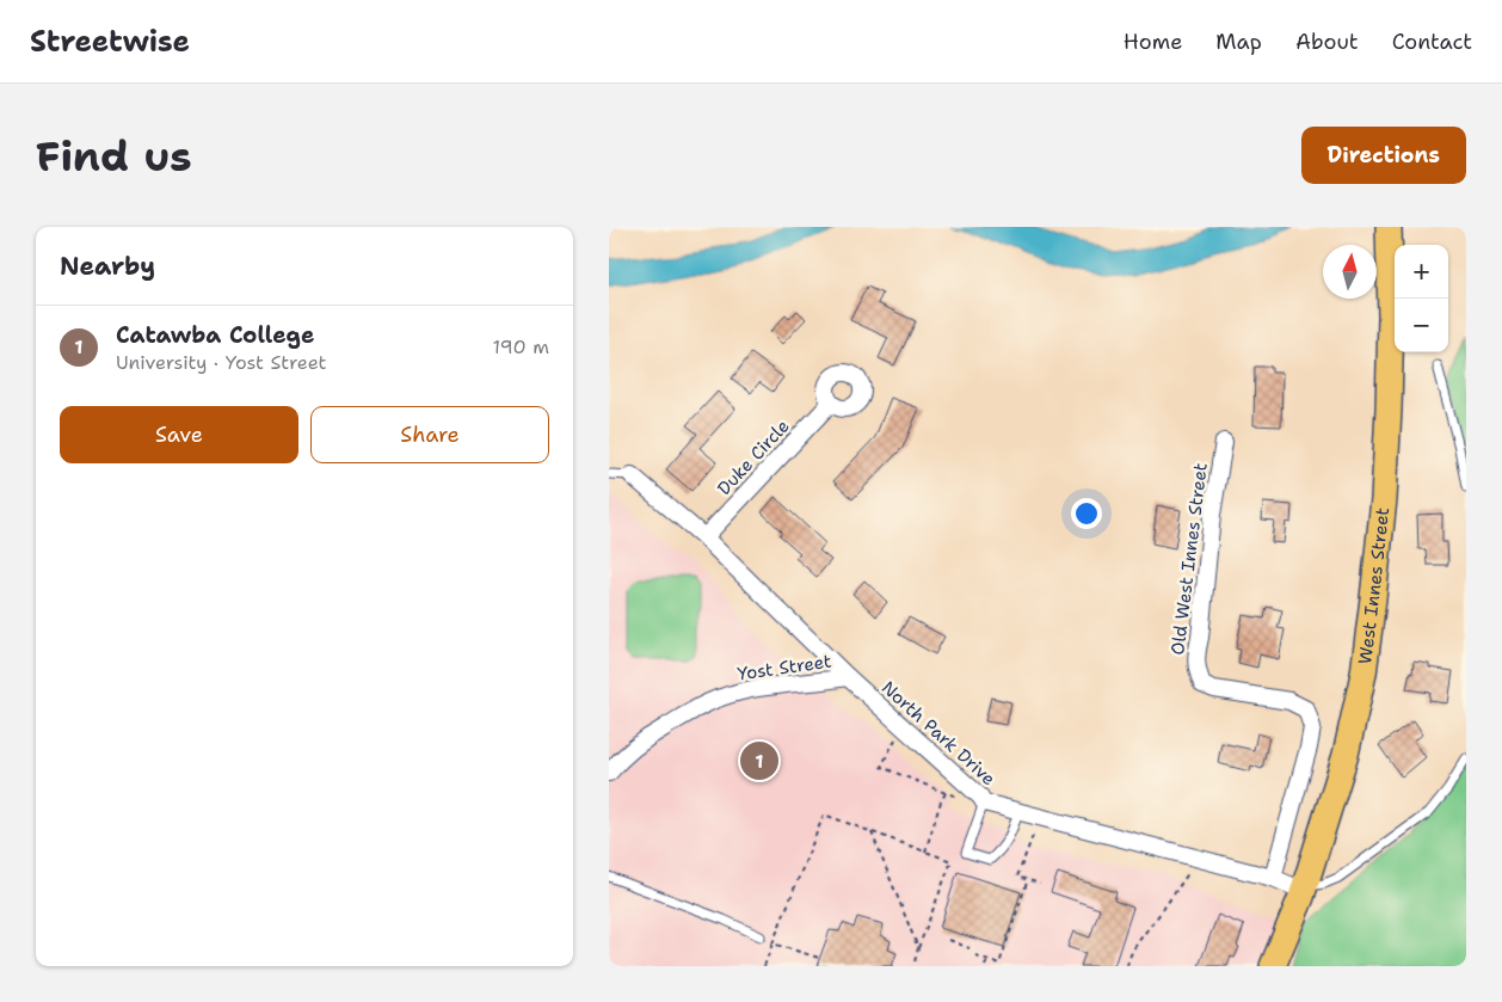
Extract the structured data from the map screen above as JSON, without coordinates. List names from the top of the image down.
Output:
{
  "streets": {
    "main road": ["West Innes Street"],
    "street": [
      "Duke Circle",
      "Old West Innes Street",
      "Yost Street",
      "North Park Drive"
    ]
  },
  "crossings": [
    ["Duke Circle", "North Park Drive"],
    ["Old West Innes Street", "North Park Drive"],
    ["West Innes Street", "North Park Drive"],
    ["Yost Street", "North Park Drive"]
  ],
  "north": "top",
  "page": {
    "header": "Streetwise",
    "nav": [
      "Home",
      "Map",
      "About",
      "Contact"
    ],
    "buttons": [
      "Directions",
      ["Save", "Share"]
    ],
    "title": "Find us",
    "heading": "Nearby",
    "map_buttons": ["+", "−"],
    "list": [
      {
        "mark": "1",
        "name": "Catawba College",
        "note": "University · Yost Street",
        "value": "190 m"
      }
    ],
    "pins": "1"
  }
}
